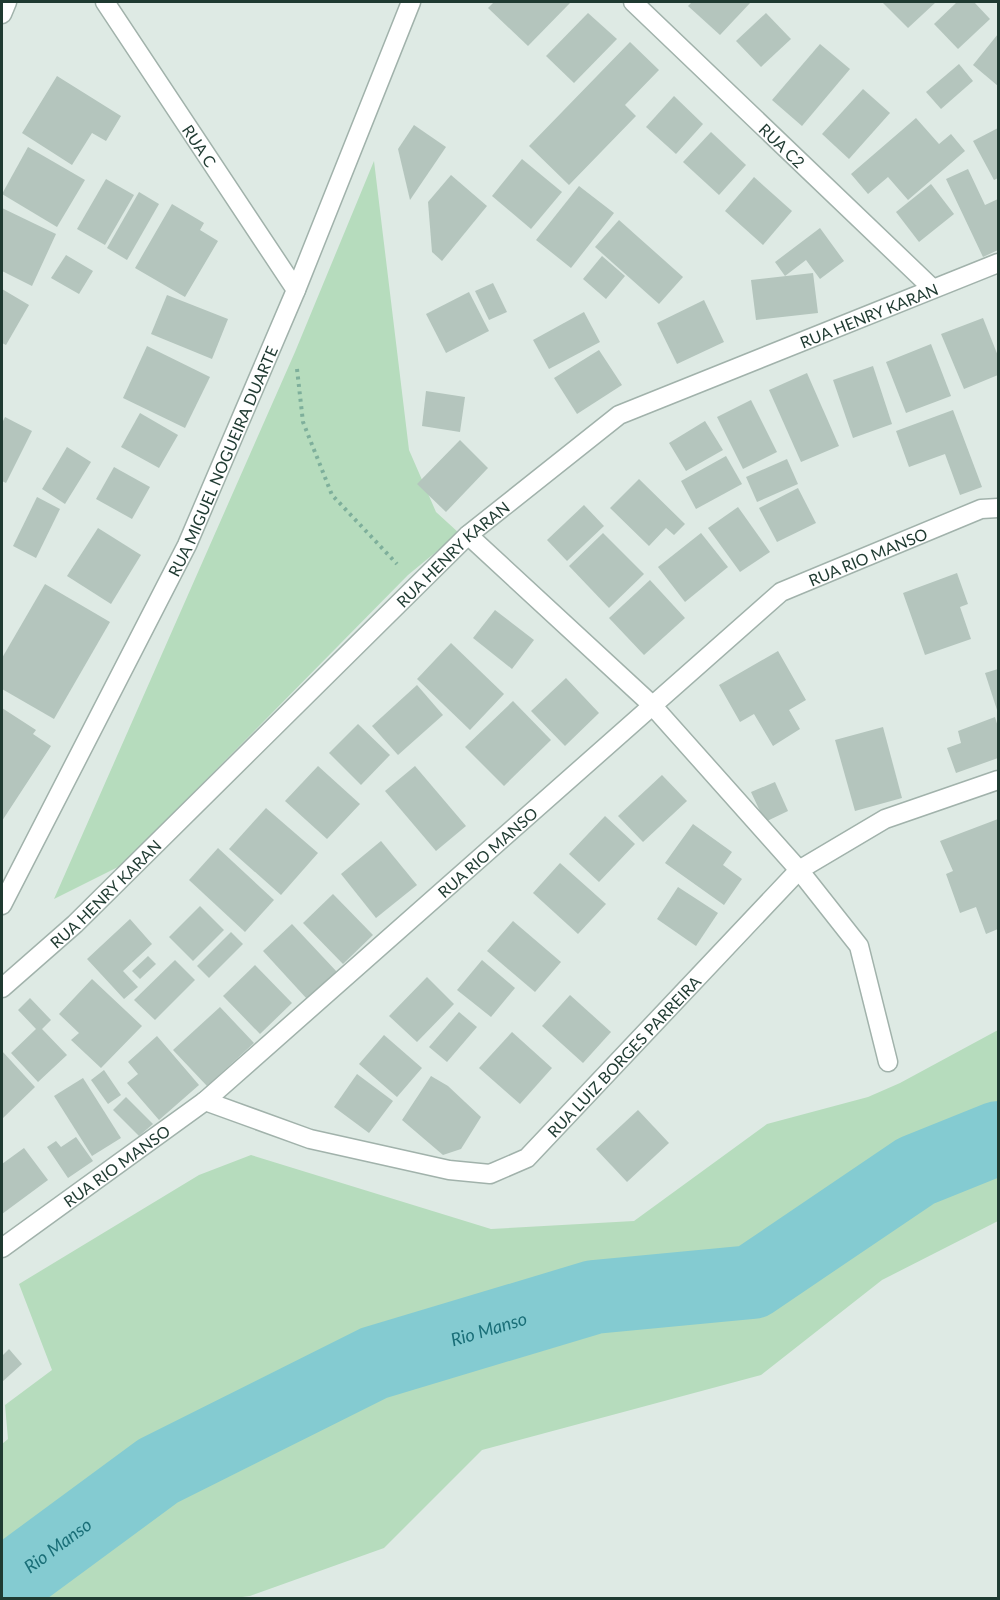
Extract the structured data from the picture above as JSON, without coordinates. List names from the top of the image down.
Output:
{
  "streets": {
    "street": [
      "RUA C2",
      "RUA C",
      "RUA HENRY KARAN",
      "RUA MIGUEL NOGUEIRA DUARTE",
      "RUA RIO MANSO",
      "RUA LUIZ BORGES PARREIRA"
    ]
  },
  "crossings": [
    ["RUA C2", "RUA HENRY KARAN"],
    ["RUA C", "RUA MIGUEL NOGUEIRA DUARTE"],
    ["RUA RIO MANSO", "RUA LUIZ BORGES PARREIRA"]
  ],
  "water": ["Rio Manso"]
}
